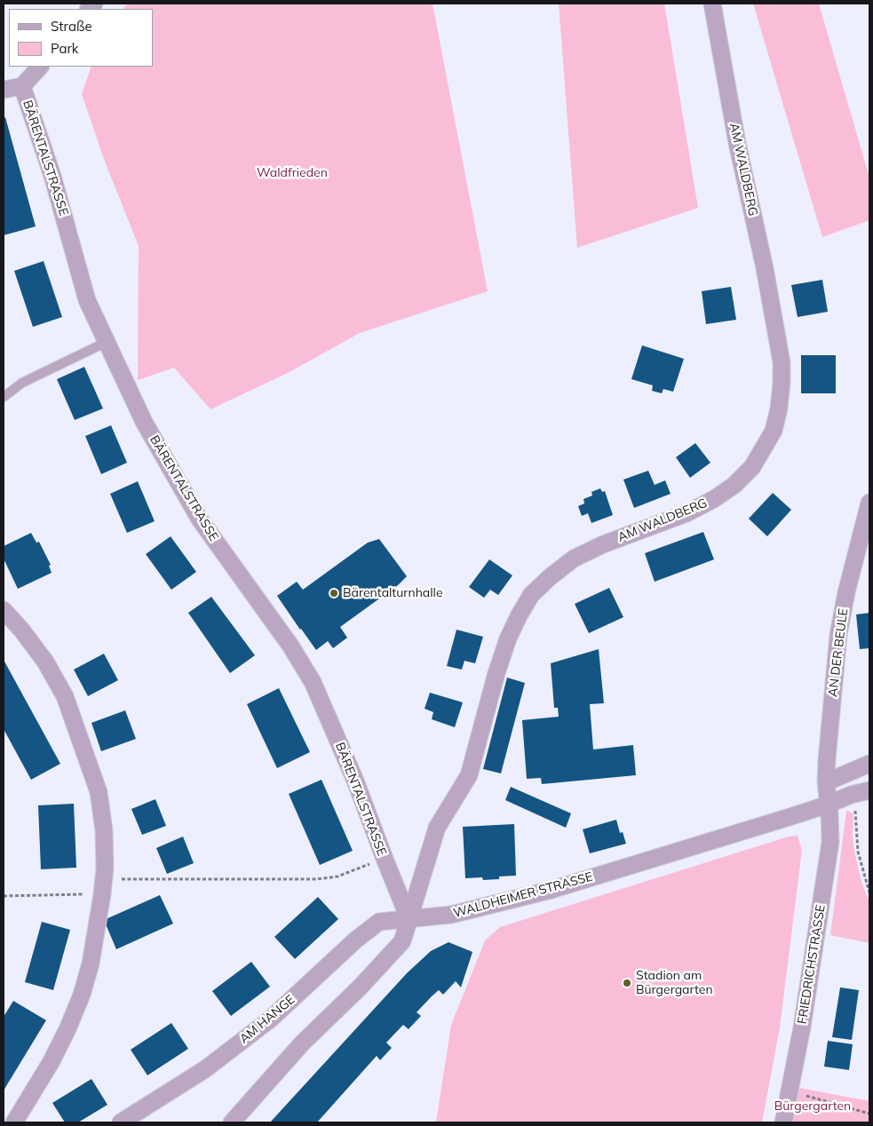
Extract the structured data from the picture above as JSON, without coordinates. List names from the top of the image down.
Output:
{
  "streets": {
    "street": [
      "BÄRENTALSTRASSE",
      "AM WALDBERG",
      "AN DER BEULE",
      "WALDHEIMER STRASSE",
      "FRIEDRICHSTRASSE",
      "AM HANGE"
    ]
  },
  "crossings": [
    ["BÄRENTALSTRASSE", "AM WALDBERG"],
    ["BÄRENTALSTRASSE", "WALDHEIMER STRASSE"],
    ["BÄRENTALSTRASSE", "AM HANGE"],
    ["AM WALDBERG", "WALDHEIMER STRASSE"],
    ["AM WALDBERG", "AM HANGE"],
    ["AN DER BEULE", "WALDHEIMER STRASSE"],
    ["AN DER BEULE", "FRIEDRICHSTRASSE"],
    ["WALDHEIMER STRASSE", "FRIEDRICHSTRASSE"],
    ["WALDHEIMER STRASSE", "AM HANGE"]
  ],
  "parks": ["Waldfrieden", "Bürgergarten"],
  "places": ["Bärentalturnhalle", "Stadion am Bürgergarten"],
  "legend": ["Straße", "Park"]
}
